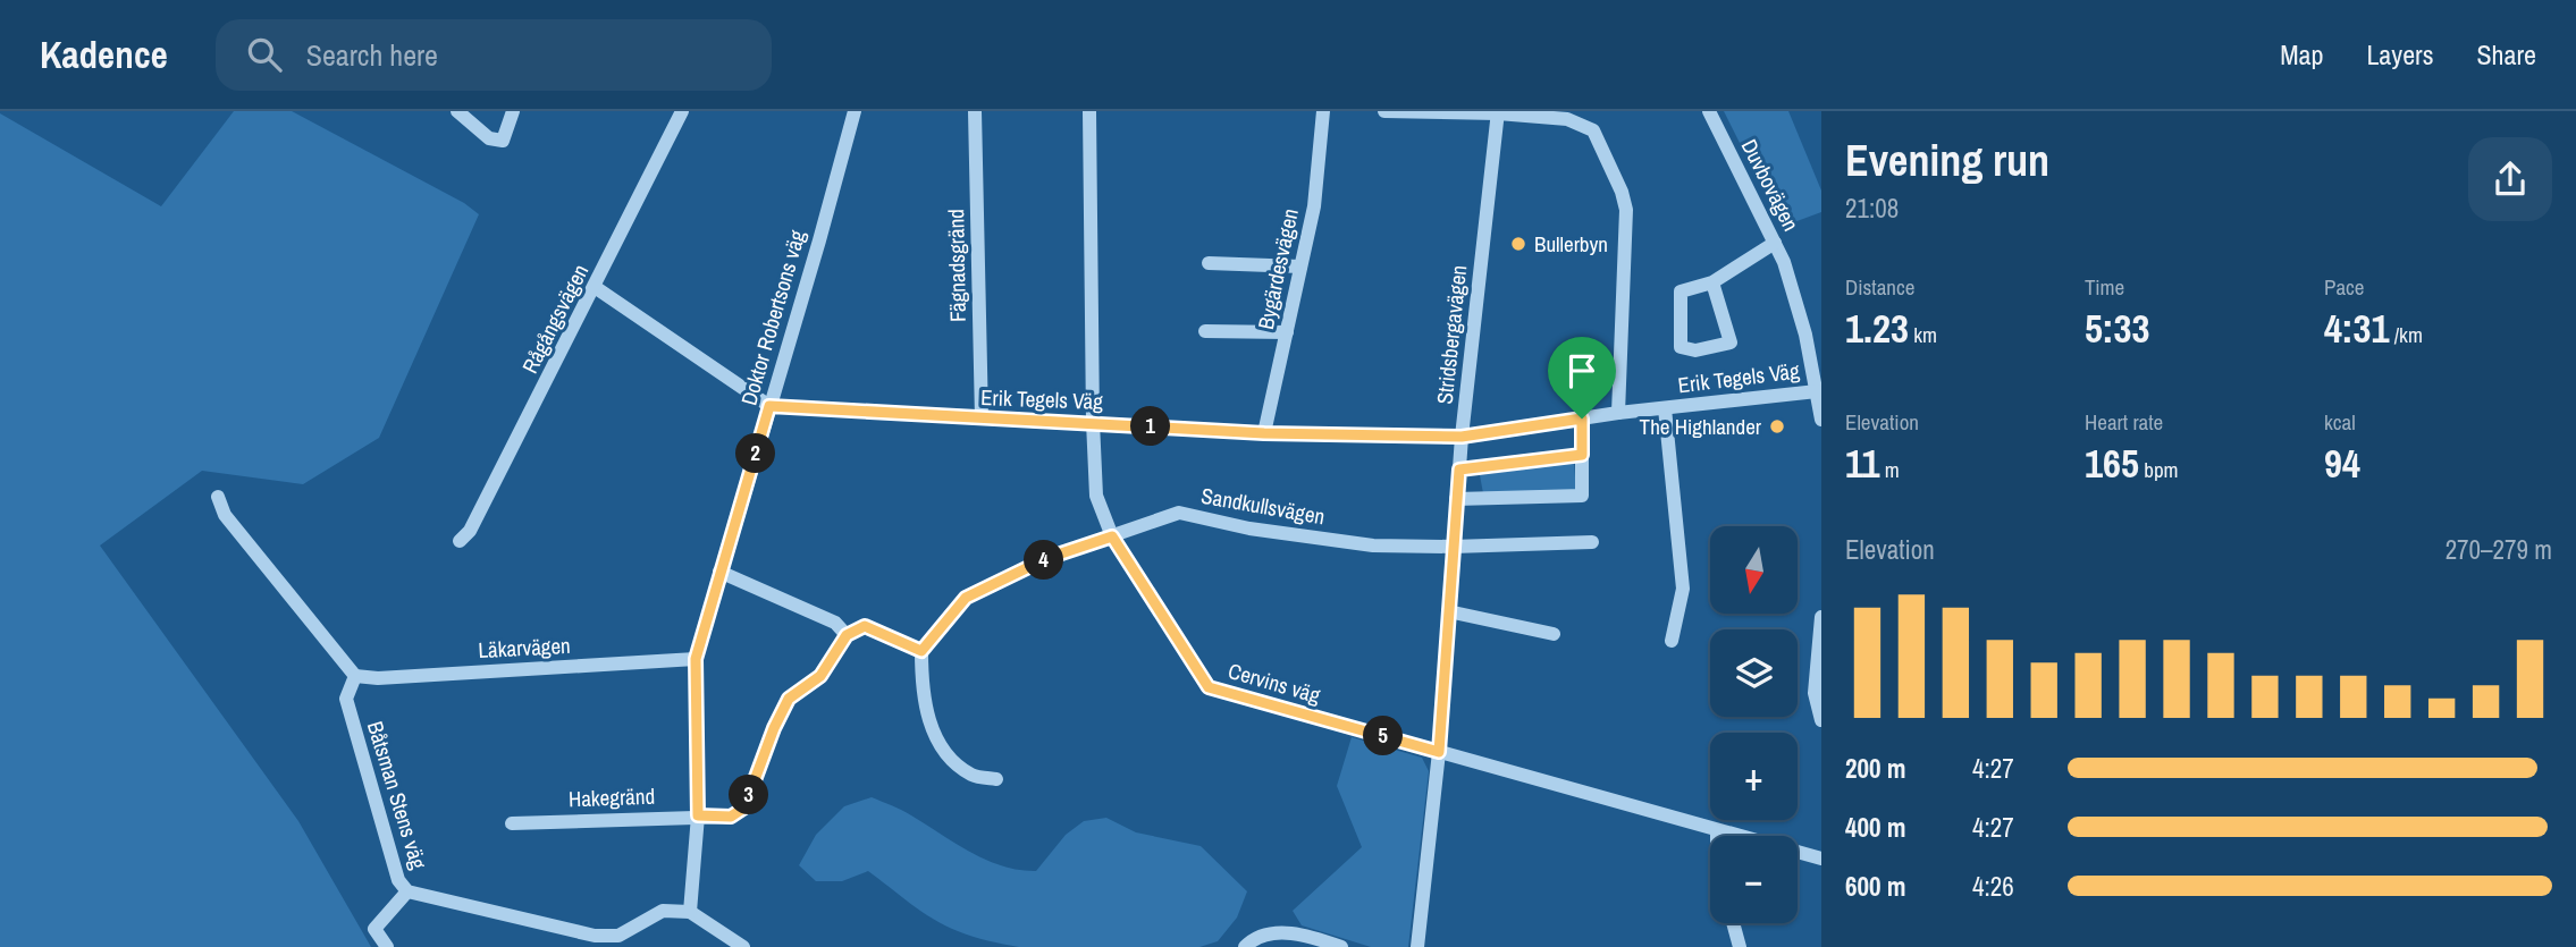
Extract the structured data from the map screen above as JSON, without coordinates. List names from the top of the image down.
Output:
{
  "streets": {
    "street": [
      "Duvbovägen",
      "Fägnadsgränd",
      "Bygärdesvägen",
      "Doktor Robertsons väg",
      "Rågångsvägen",
      "Stridsbergavägen",
      "Erik Tegels Väg",
      "Sandkullsvägen",
      "Läkarvägen",
      "Cervins väg",
      "Båtsman Stens väg",
      "Hakegränd"
    ]
  },
  "crossings": [
    ["Duvbovägen", "Erik Tegels Väg"],
    ["Fägnadsgränd", "Erik Tegels Väg"],
    ["Bygärdesvägen", "Erik Tegels Väg"],
    ["Doktor Robertsons väg", "Erik Tegels Väg"],
    ["Doktor Robertsons väg", "Läkarvägen"],
    ["Doktor Robertsons väg", "Båtsman Stens väg"],
    ["Doktor Robertsons väg", "Hakegränd"],
    ["Stridsbergavägen", "Erik Tegels Väg"],
    ["Stridsbergavägen", "Sandkullsvägen"],
    ["Stridsbergavägen", "Cervins väg"],
    ["Erik Tegels Väg", "Cervins väg"],
    ["Sandkullsvägen", "Cervins väg"],
    ["Läkarvägen", "Båtsman Stens väg"]
  ],
  "places": ["Bullerbyn", "The Highlander"],
  "north": "bottom",
  "page": {
    "header": "Kadence",
    "search": "Search here",
    "nav": ["Map", "Layers", "Share"],
    "heading": ["Evening run", "21:08"],
    "stats": [
      ["Distance", "1.23 km"],
      ["Time", "5:33"],
      ["Pace", "4:31 /km"],
      ["Elevation", "11 m"],
      ["Heart rate", "165 bpm"],
      ["kcal", "94"]
    ],
    "pins": [
      "1",
      "2",
      "4",
      "5",
      "3"
    ],
    "chart": ["Elevation", "270–279 m"],
    "map_buttons": ["+", "−"],
    "list": [
      {
        "name": "200 m",
        "note": "4:27"
      },
      {
        "name": "400 m",
        "note": "4:27"
      },
      {
        "name": "600 m",
        "note": "4:26"
      }
    ]
  }
}
